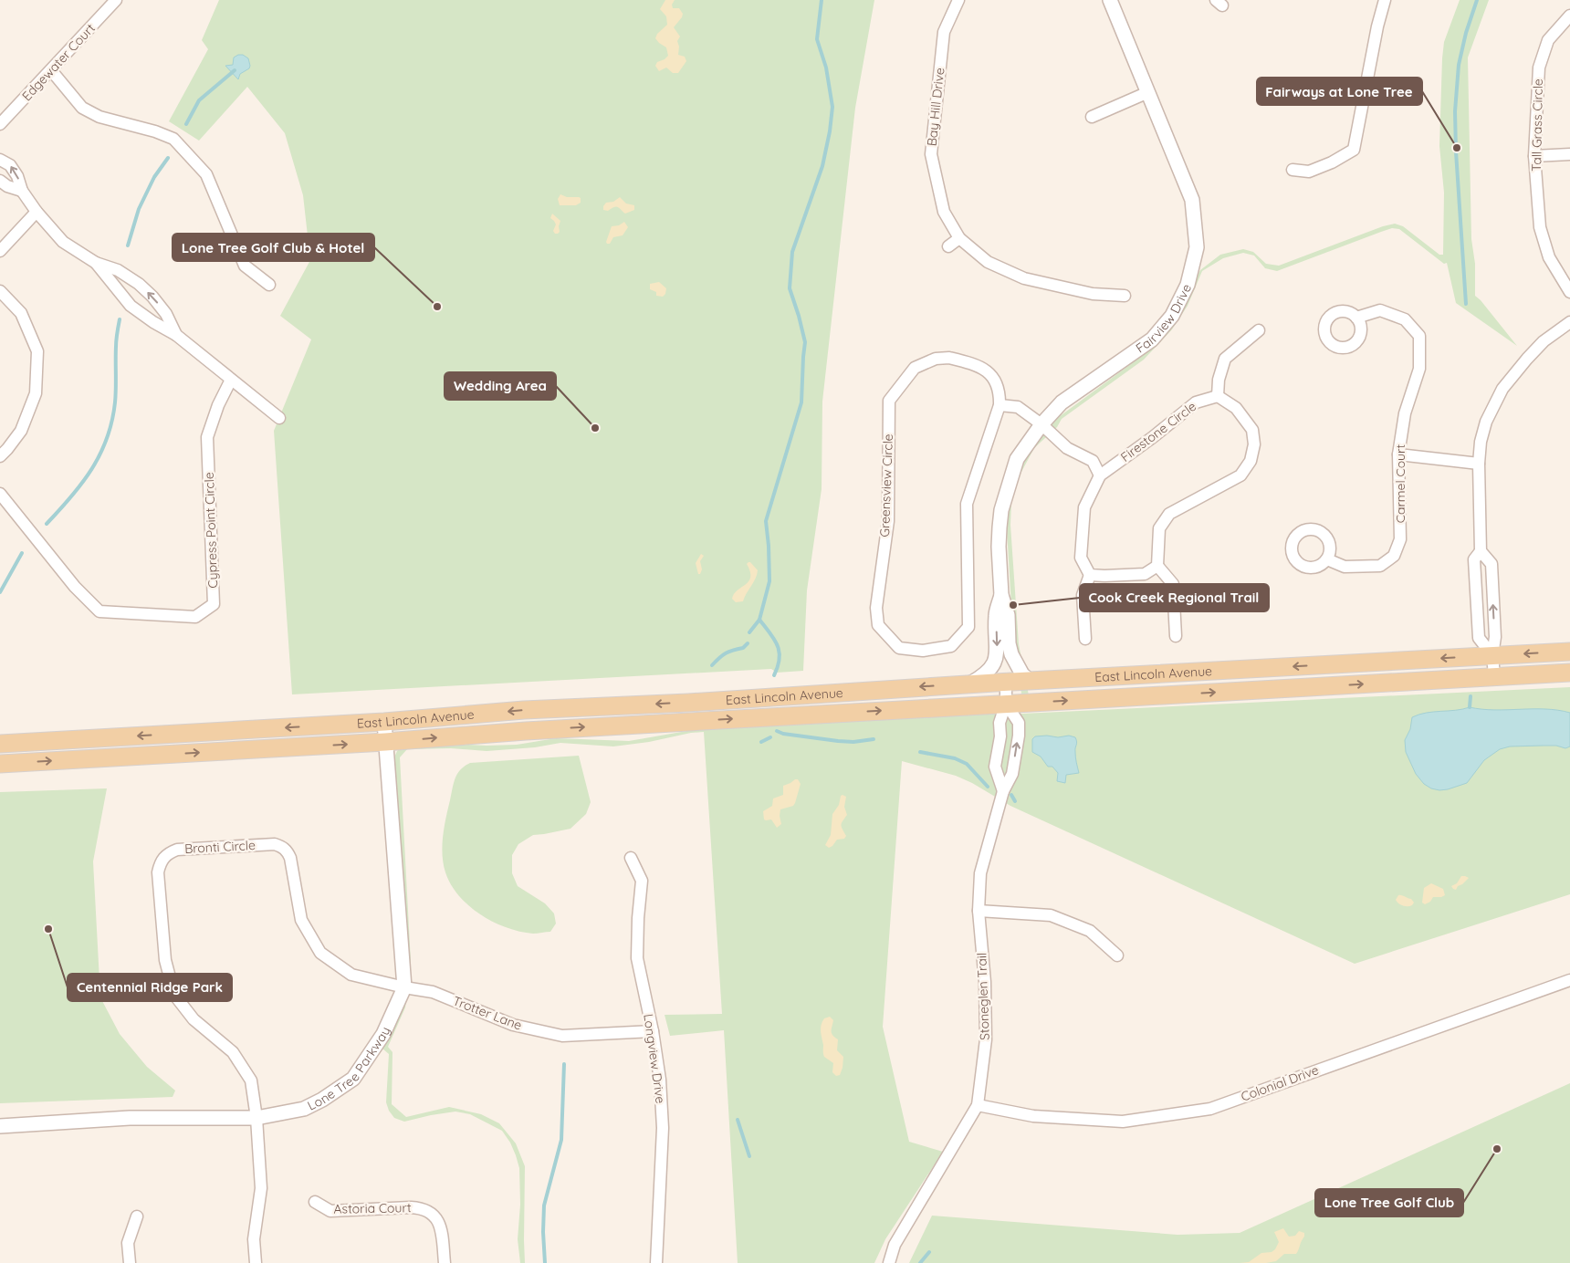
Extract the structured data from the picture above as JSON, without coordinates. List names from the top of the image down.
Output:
{
  "streets": {
    "main road": ["East Lincoln Avenue"],
    "street": [
      "Edgewater Court",
      "Bay Hill Drive",
      "Tall Grass Circle",
      "Fairview Drive",
      "Firestone Circle",
      "Carmel Court",
      "Greensview Circle",
      "Cypress Point Circle",
      "Bronti Circle",
      "Stoneglen Trail",
      "Trotter Lane",
      "Longview Drive",
      "Lone Tree Parkway",
      "Colonial Drive",
      "Astoria Court"
    ]
  },
  "crossings": [
    ["Fairview Drive", "East Lincoln Avenue"],
    ["East Lincoln Avenue", "Stoneglen Trail"],
    ["East Lincoln Avenue", "Lone Tree Parkway"],
    ["Bronti Circle", "Trotter Lane"],
    ["Bronti Circle", "Lone Tree Parkway"],
    ["Stoneglen Trail", "Colonial Drive"],
    ["Trotter Lane", "Longview Drive"],
    ["Trotter Lane", "Lone Tree Parkway"]
  ],
  "places": [
    "Fairways at Lone Tree",
    "Lone Tree Golf Club & Hotel",
    "Wedding Area",
    "Cook Creek Regional Trail",
    "Centennial Ridge Park",
    "Lone Tree Golf Club"
  ]
}
